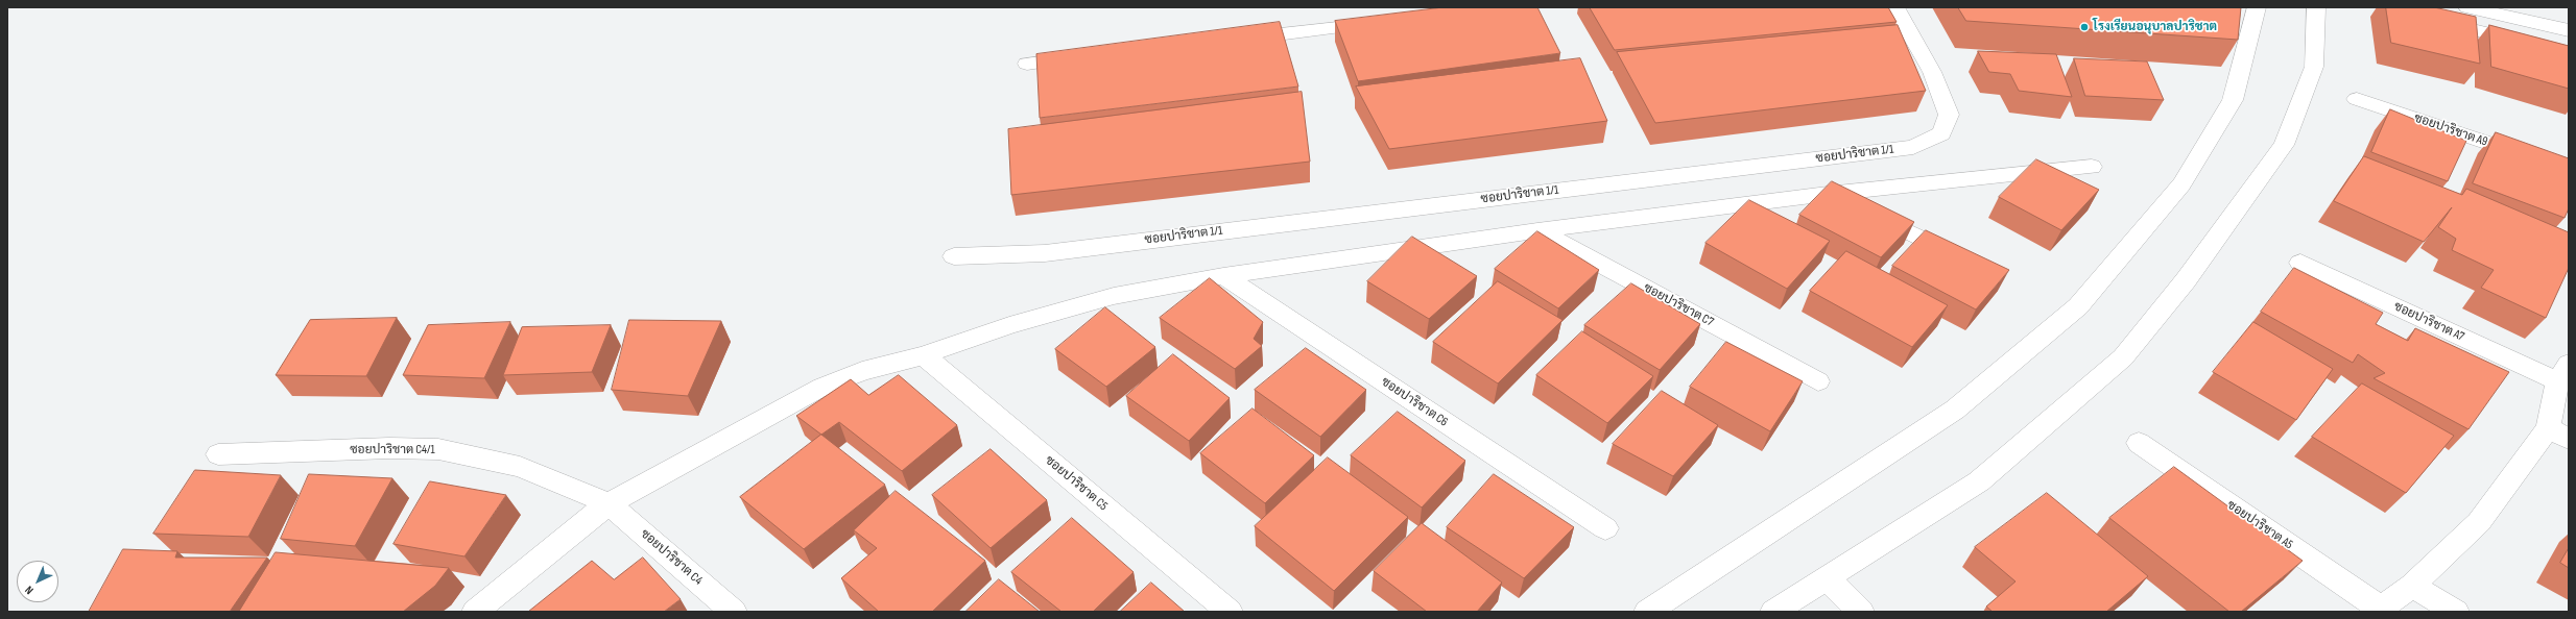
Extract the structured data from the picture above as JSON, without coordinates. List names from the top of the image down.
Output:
{
  "streets": {
    "street": [
      "ซอยปาริชาต A9",
      "ซอยปาริชาต 1/1",
      "ซอยปาริชาต C7",
      "ซอยปาริชาต A7",
      "ซอยปาริชาต C6",
      "ซอยปาริชาต C4/1",
      "ซอยปาริชาต C5",
      "ซอยปาริชาต A5",
      "ซอยปาริชาต C4"
    ]
  },
  "crossings": [
    ["ซอยปาริชาต C4/1", "ซอยปาริชาต C4"]
  ],
  "places": ["โรงเรียนอนุบาลปาริชาต"],
  "north": "bottom left"
}
